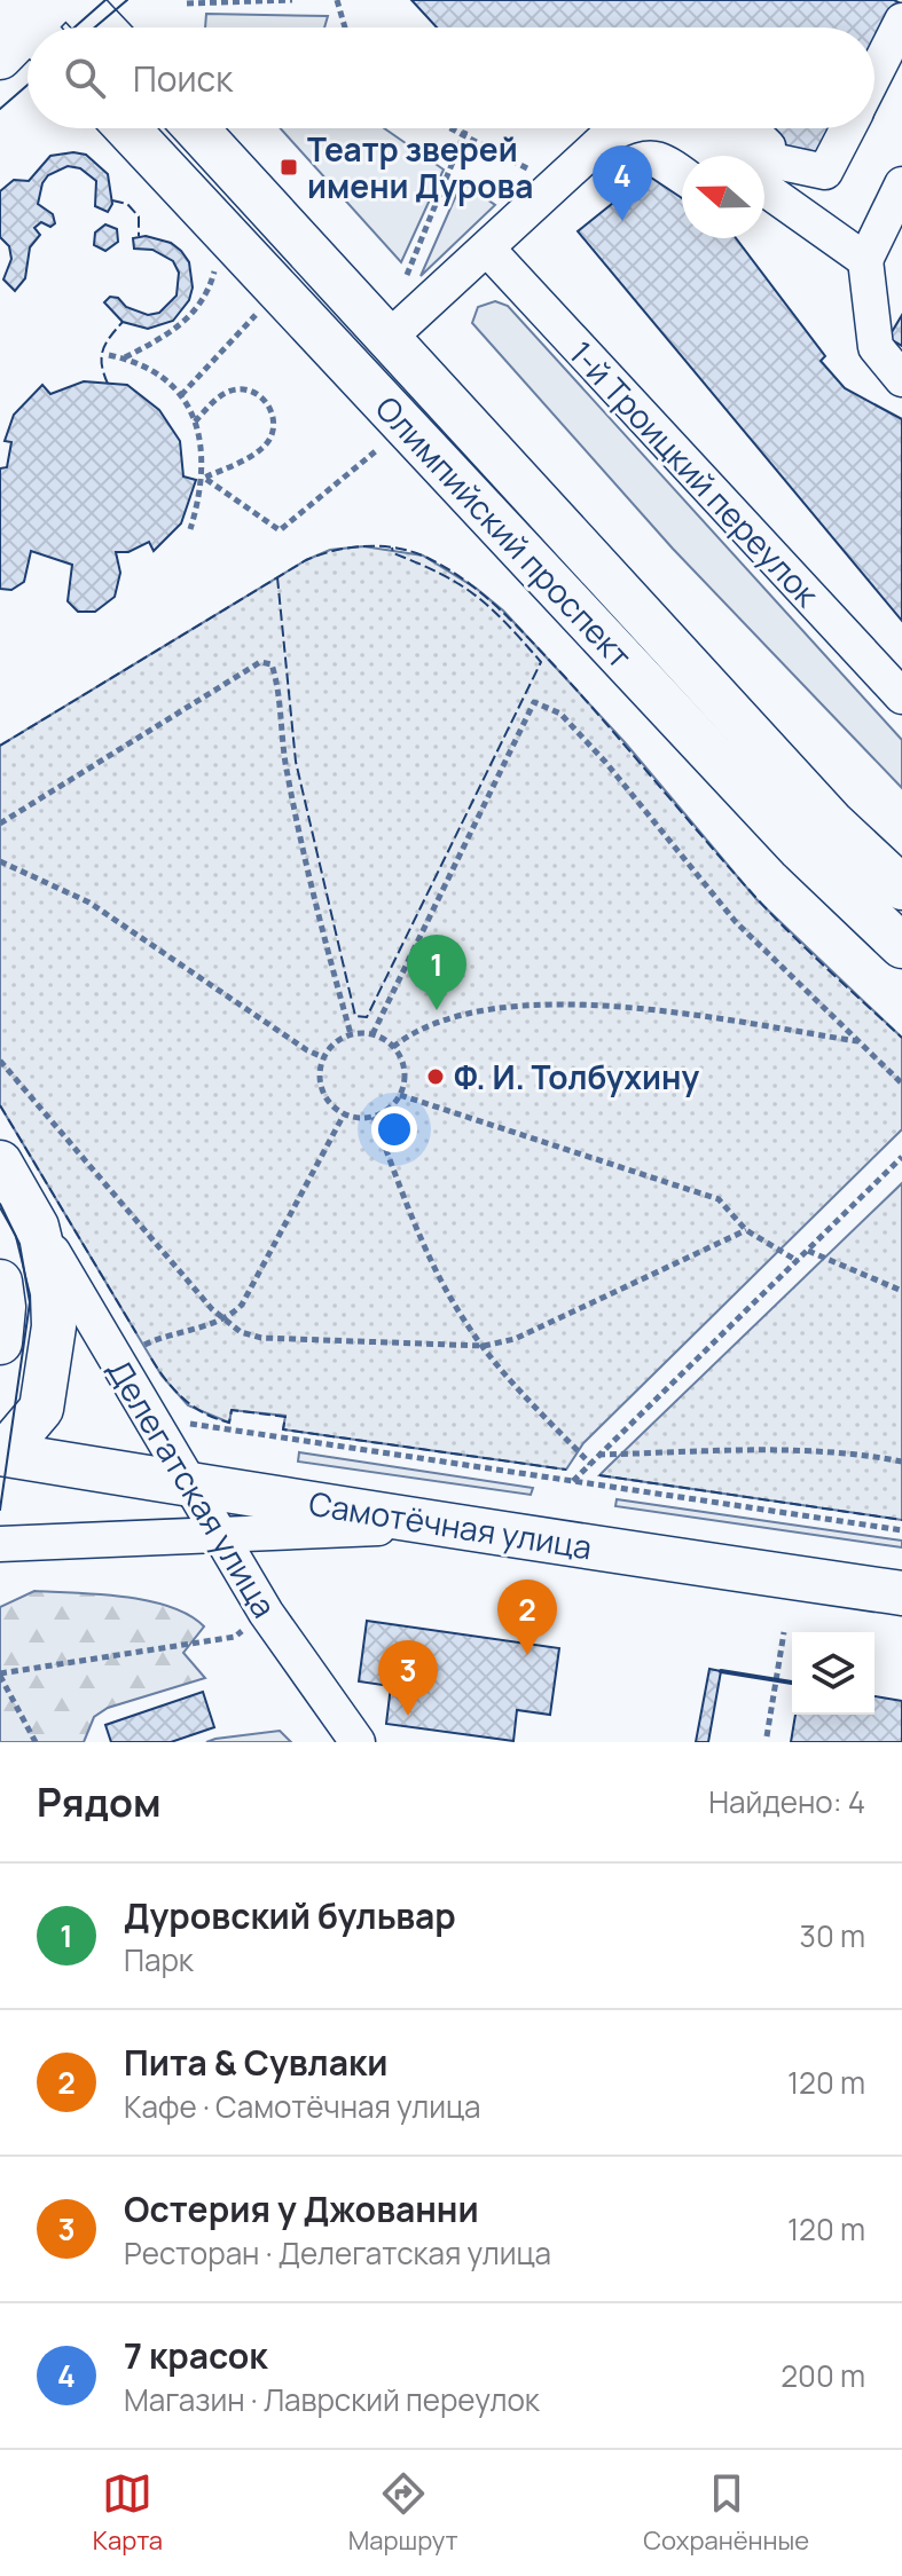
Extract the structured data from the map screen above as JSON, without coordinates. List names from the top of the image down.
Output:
{
  "streets": {
    "main road": ["Олимпийский проспект", "Делегатская улица", "Самотёчная улица"],
    "street": ["1-й Троицкий переулок"]
  },
  "crossings": [
    ["Делегатская улица", "Самотёчная улица"]
  ],
  "places": {
    "transit": ["Театр зверей имени Дурова"],
    "other": ["Ф. И. Толбухину"]
  },
  "north": "left",
  "page": {
    "search": "Поиск",
    "pins": [
      "4",
      "1",
      "2",
      "3"
    ],
    "heading": ["Рядом", "Найдено: 4"],
    "list": [
      {
        "mark": "1",
        "name": "Дуровский бульвар",
        "note": "Парк",
        "value": "30 m"
      },
      {
        "mark": "2",
        "name": "Пита & Сувлаки",
        "note": "Кафе · Самотёчная улица",
        "value": "120 m"
      },
      {
        "mark": "3",
        "name": "Остерия у Джованни",
        "note": "Ресторан · Делегатская улица",
        "value": "120 m"
      },
      {
        "mark": "4",
        "name": "7 красок",
        "note": "Магазин · Лаврский переулок",
        "value": "200 m"
      }
    ],
    "nav": ["Карта", "Маршрут", "Сохранённые"]
  }
}
